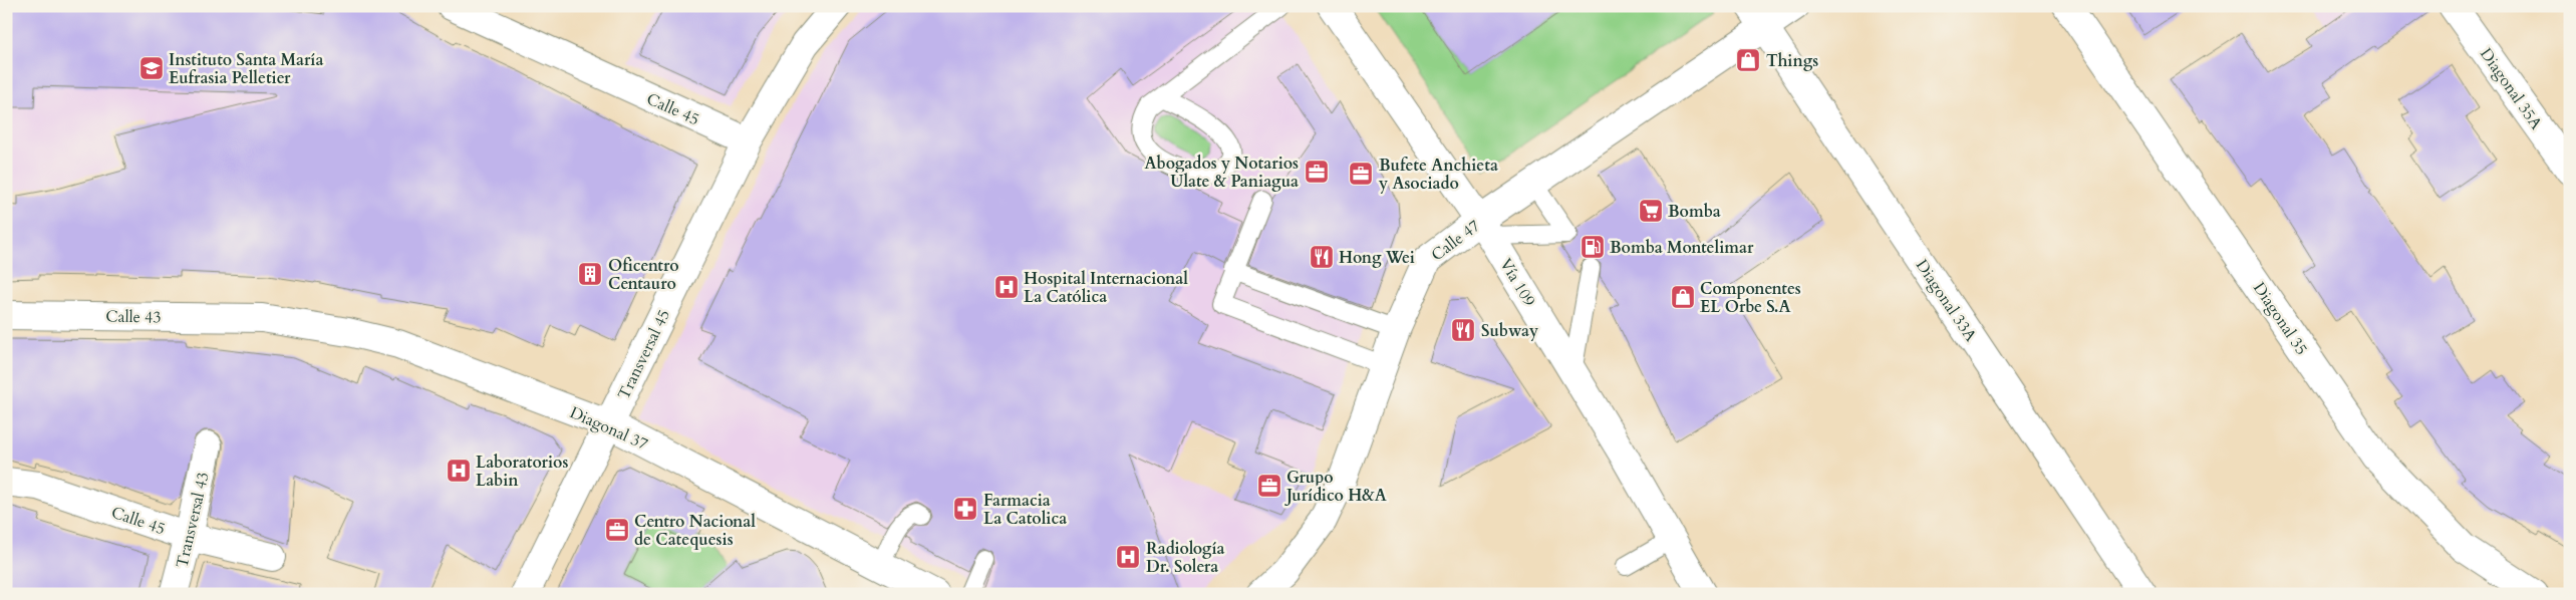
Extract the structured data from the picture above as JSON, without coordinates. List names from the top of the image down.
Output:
{
  "streets": {
    "street": [
      "Diagonal 35A",
      "Calle 45",
      "Calle 47",
      "Vía 109",
      "Diagonal 33A",
      "Calle 43",
      "Diagonal 35",
      "Transversal 45",
      "Diagonal 37",
      "Transversal 43"
    ]
  },
  "crossings": [
    ["Calle 45", "Transversal 45"],
    ["Calle 45", "Transversal 43"],
    ["Calle 47", "Vía 109"],
    ["Calle 47", "Diagonal 33A"],
    ["Calle 43", "Diagonal 37"],
    ["Transversal 45", "Diagonal 37"]
  ],
  "places": {
    "shop": ["Things", "Componentes EL Orbe S.A"],
    "school or university": ["Instituto Santa María Eufrasia Pelletier"],
    "office": [
      "Abogados y Notarios Ulate & Paniagua",
      "Bufete Anchieta y Asociado",
      "Grupo Jurídico H&A",
      "Centro Nacional de Catequesis"
    ],
    "supermarket": ["Bomba"],
    "fuel station": ["Bomba Montelimar"],
    "restaurant": ["Hong Wei", "Subway"],
    "building": ["Oficentro Centauro"],
    "hospital": ["Hospital Internacional La Católica", "Laboratorios Labin", "Radiología Dr. Solera"],
    "pharmacy": ["Farmacia La Catolica"]
  }
}
